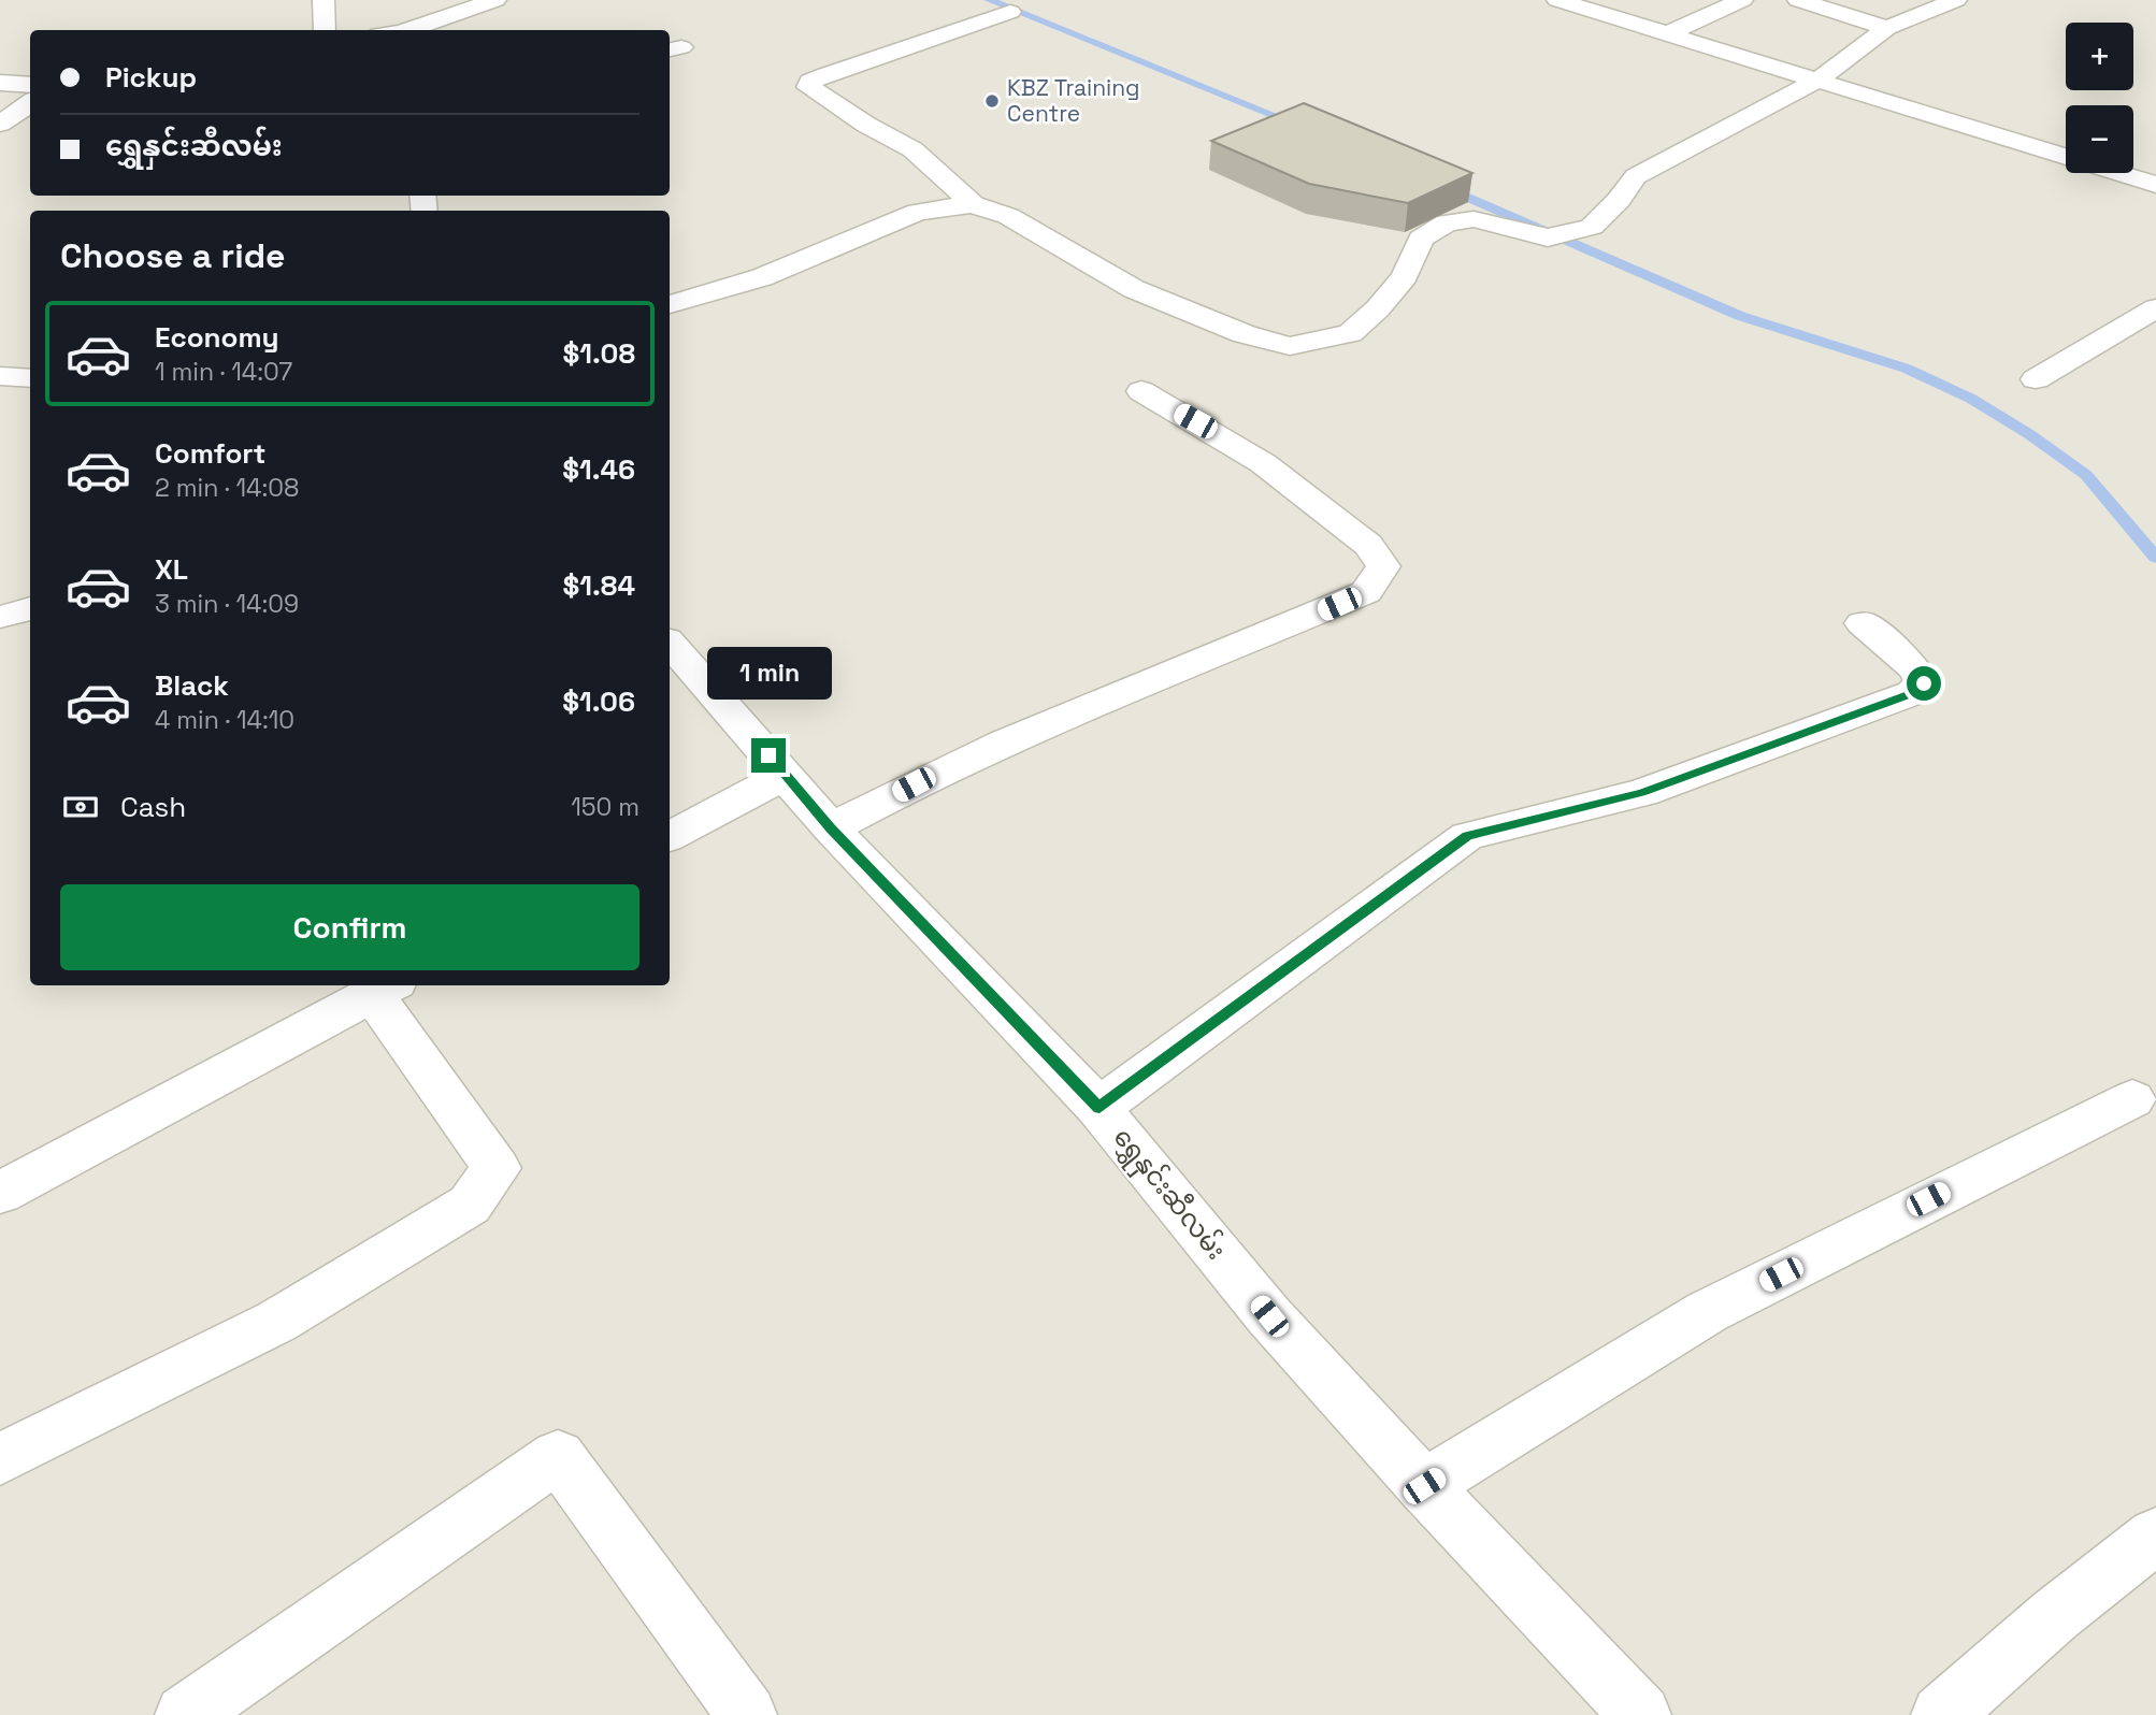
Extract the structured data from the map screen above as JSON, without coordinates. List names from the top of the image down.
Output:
{
  "streets": {
    "street": ["ရွှေနှင်းဆီလမ်း"]
  },
  "places": ["KBZ Training Centre"],
  "page": {
    "map_buttons": ["+", "−"],
    "banner": ["Pickup", "ရွှေနှင်းဆီလမ်း"],
    "heading": "Choose a ride",
    "list": [
      {
        "name": "Economy",
        "note": "1 min · 14:07",
        "value": "$1.08"
      },
      {
        "name": "Comfort",
        "note": "2 min · 14:08",
        "value": "$1.46"
      },
      {
        "name": "XL",
        "note": "3 min · 14:09",
        "value": "$1.84"
      },
      {
        "name": "Black",
        "note": "4 min · 14:10",
        "value": "$1.06"
      }
    ],
    "bubble": "1 min",
    "pay": ["Cash", "150 m"],
    "buttons": "Confirm"
  }
}
